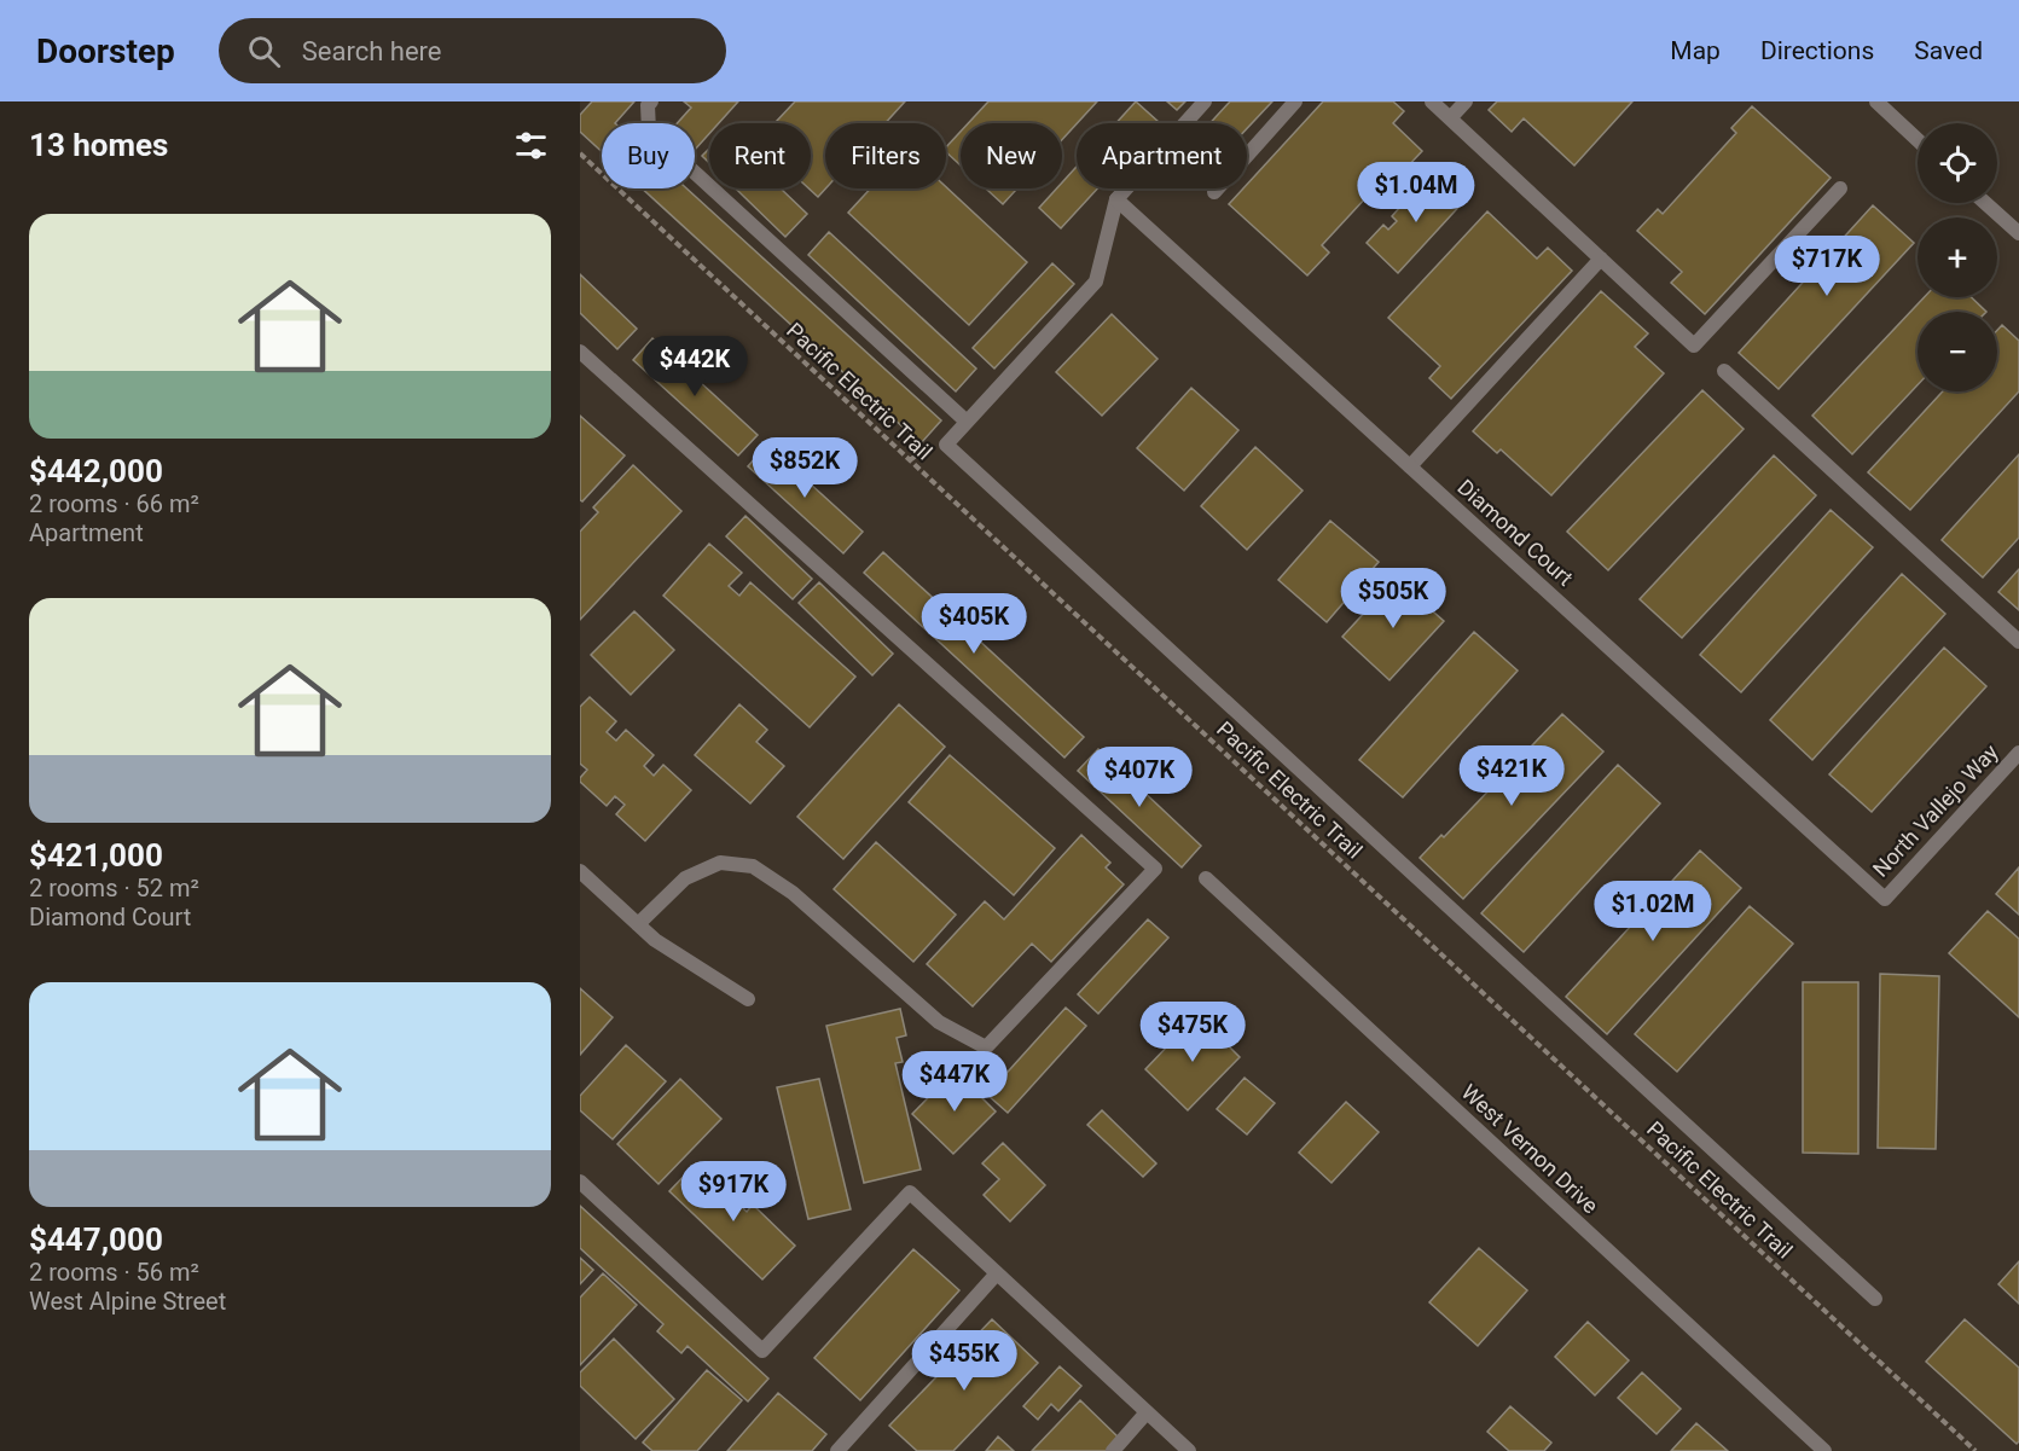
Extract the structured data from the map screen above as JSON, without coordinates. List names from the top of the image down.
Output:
{
  "streets": {
    "street": ["Diamond Court", "North Vallejo Way", "West Vernon Drive"],
    "path": ["Pacific Electric Trail"]
  },
  "crossings": [
    ["Diamond Court", "North Vallejo Way"]
  ],
  "page": {
    "header": "Doorstep",
    "search": "Search here",
    "nav": ["Map", "Directions", "Saved"],
    "heading": "13 homes",
    "map_buttons": ["+", "−"],
    "chip": [
      "Buy",
      "Rent",
      "Filters",
      "New",
      "Apartment"
    ],
    "price": [
      "$1.04M",
      "$717K",
      "$442K",
      "$852K",
      "$505K",
      "$405K",
      "$421K",
      "$407K",
      "$1.02M",
      "$475K",
      "$447K",
      "$917K",
      "$455K"
    ],
    "list": [
      {
        "name": "$442,000",
        "note": "2 rooms · 66 m² · Apartment"
      },
      {
        "name": "$421,000",
        "note": "2 rooms · 52 m² · Diamond Court"
      },
      {
        "name": "$447,000",
        "note": "2 rooms · 56 m² · West Alpine Street"
      }
    ]
  }
}
